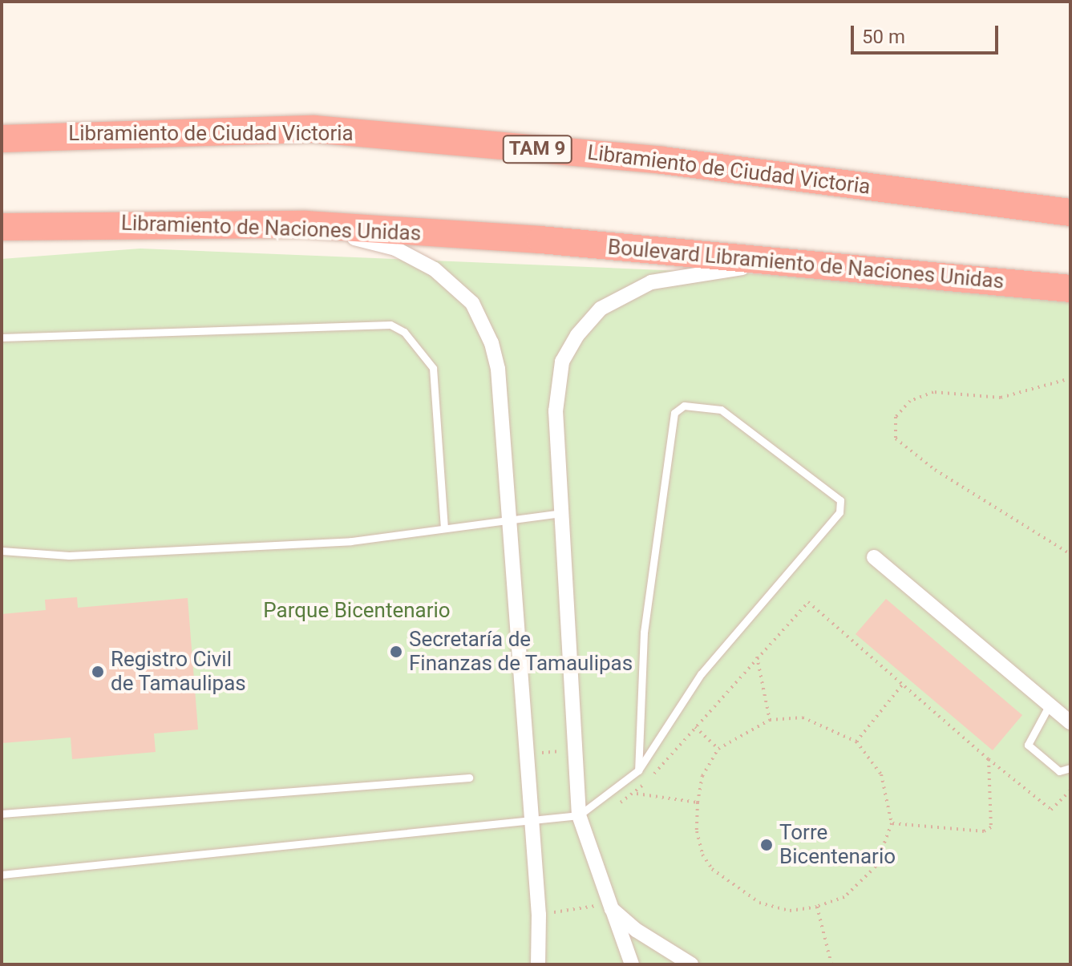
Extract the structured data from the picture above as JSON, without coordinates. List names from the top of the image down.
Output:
{
  "streets": {
    "highway": [
      "Libramiento de Ciudad Victoria",
      "TAM 9",
      "Libramiento de Naciones Unidas",
      "Boulevard Libramiento de Naciones Unidas"
    ]
  },
  "crossings": [
    ["Libramiento de Naciones Unidas", "Boulevard Libramiento de Naciones Unidas"]
  ],
  "parks": ["Parque Bicentenario"],
  "places": ["Secretaría de Finanzas de Tamaulipas", "Registro Civil de Tamaulipas", "Torre Bicentenario"],
  "scale_bar": "50 m"
}
